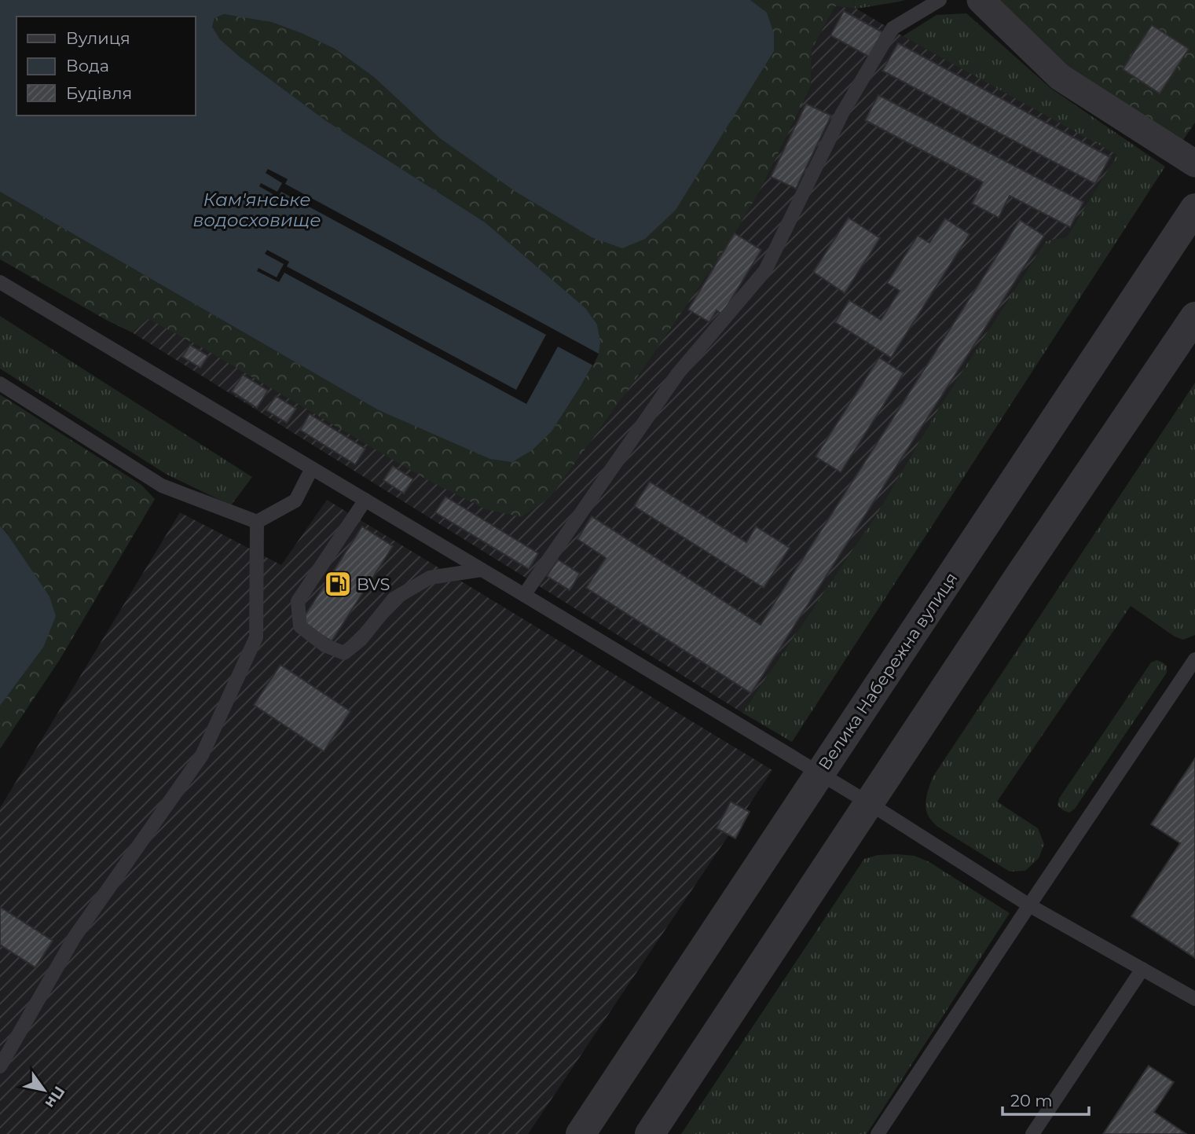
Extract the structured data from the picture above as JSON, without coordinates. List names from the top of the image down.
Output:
{
  "streets": {
    "street": ["Велика Набережна вулиця"]
  },
  "water": ["Кам'янське водосховище"],
  "places": {
    "fuel station": ["BVS"]
  },
  "legend": ["Вулиця", "Вода", "Будівля"],
  "scale_bar": "20 m",
  "north": "bottom right"
}
